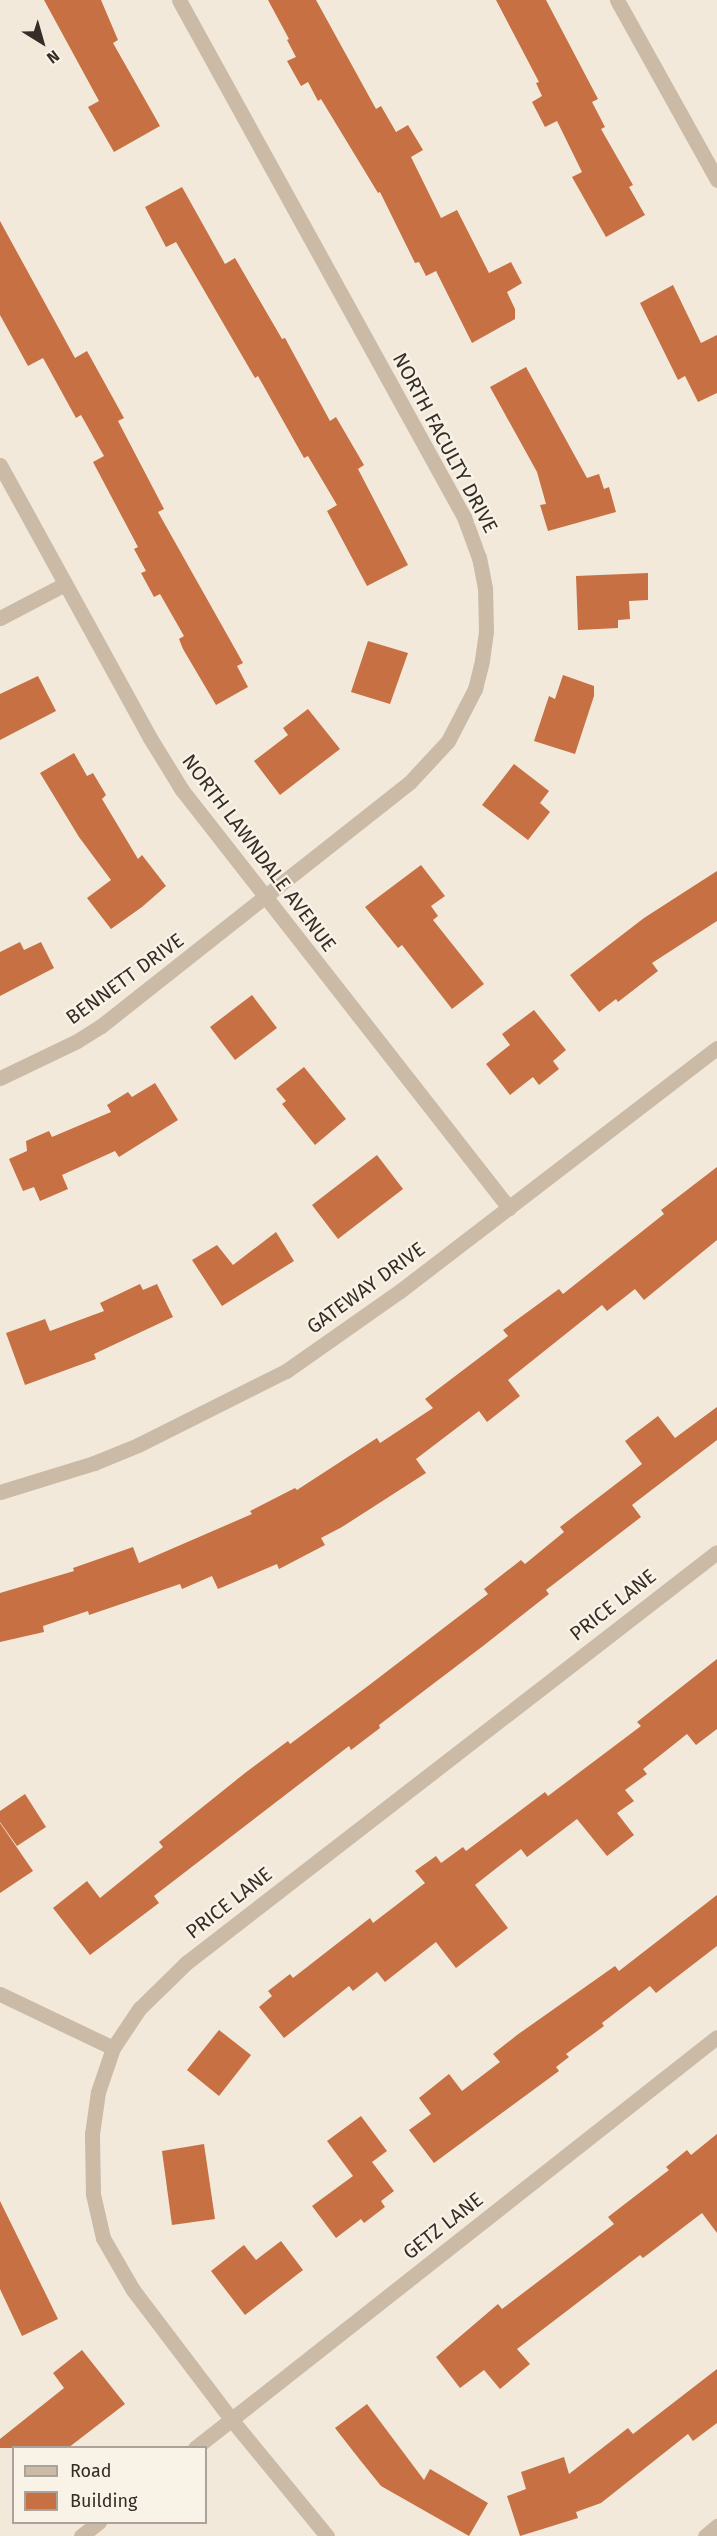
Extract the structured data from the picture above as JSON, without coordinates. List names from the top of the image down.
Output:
{
  "streets": {
    "street": [
      "NORTH FACULTY DRIVE",
      "NORTH LAWNDALE AVENUE",
      "BENNETT DRIVE",
      "GATEWAY DRIVE",
      "PRICE LANE",
      "GETZ LANE"
    ]
  },
  "crossings": [
    ["NORTH FACULTY DRIVE", "NORTH LAWNDALE AVENUE"],
    ["NORTH FACULTY DRIVE", "BENNETT DRIVE"],
    ["NORTH LAWNDALE AVENUE", "BENNETT DRIVE"],
    ["NORTH LAWNDALE AVENUE", "GATEWAY DRIVE"],
    ["PRICE LANE", "GETZ LANE"]
  ],
  "legend": ["Road", "Building"],
  "north": "bottom right"
}
